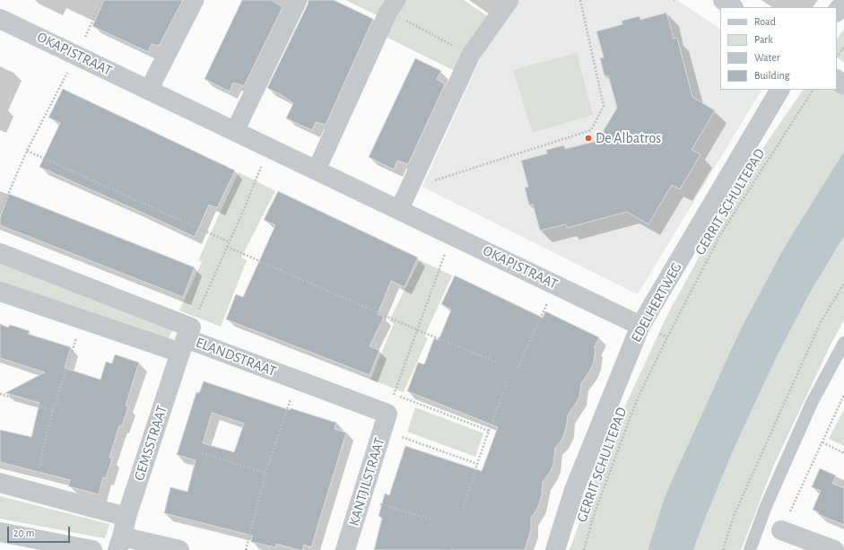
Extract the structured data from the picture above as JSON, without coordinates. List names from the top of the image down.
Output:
{
  "streets": {
    "street": [
      "OKAPISTRAAT",
      "EDELHERTWEG",
      "ELANDSTRAAT",
      "GEMSSTRAAT",
      "KANTJILSTRAAT"
    ],
    "path": ["GERRIT SCHULTEPAD"]
  },
  "crossings": [
    ["OKAPISTRAAT", "EDELHERTWEG"],
    ["ELANDSTRAAT", "GEMSSTRAAT"],
    ["ELANDSTRAAT", "KANTJILSTRAAT"]
  ],
  "places": ["De Albatros"],
  "legend": [
    "Road",
    "Park",
    "Water",
    "Building"
  ],
  "scale_bar": "20 m"
}
